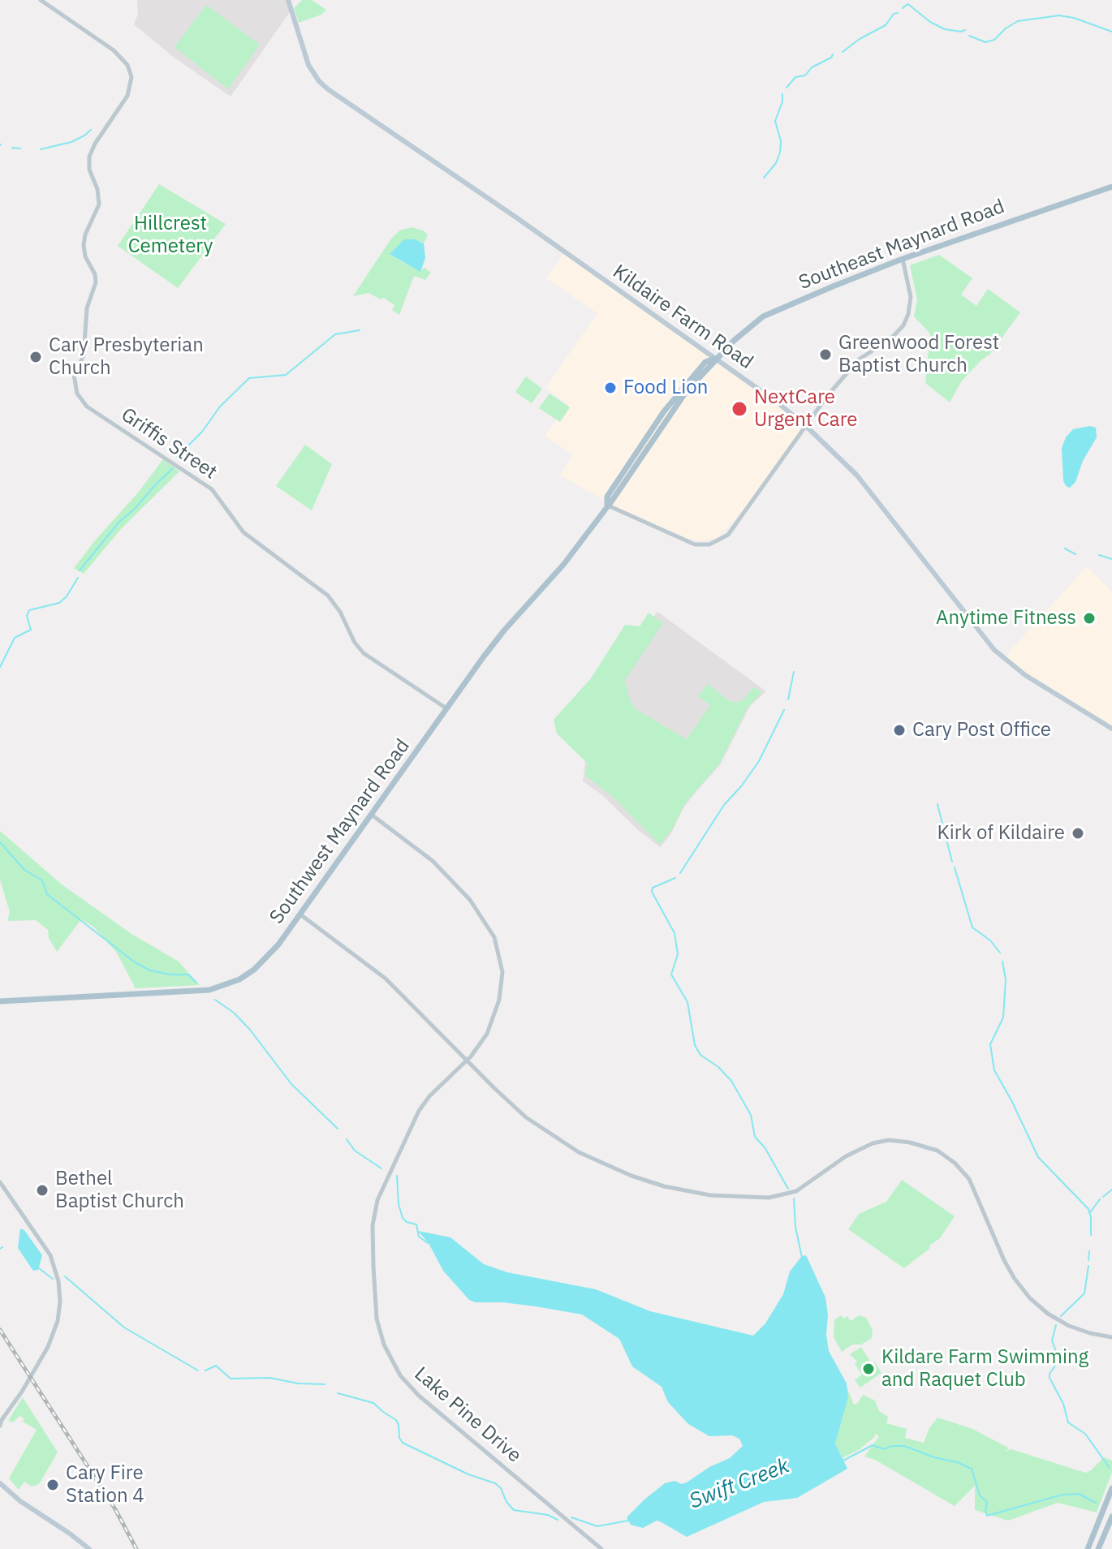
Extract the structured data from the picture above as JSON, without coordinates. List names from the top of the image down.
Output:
{
  "streets": {
    "main road": ["Southeast Maynard Road", "Kildaire Farm Road", "Southwest Maynard Road"],
    "street": ["Griffis Street", "Lake Pine Drive"]
  },
  "crossings": [
    ["Southeast Maynard Road", "Kildaire Farm Road"],
    ["Southeast Maynard Road", "Southwest Maynard Road"],
    ["Kildaire Farm Road", "Southwest Maynard Road"],
    ["Griffis Street", "Southwest Maynard Road"],
    ["Southwest Maynard Road", "Lake Pine Drive"]
  ],
  "water": ["Swift Creek"],
  "parks": ["Hillcrest Cemetery"],
  "places": [
    "Greenwood Forest Baptist Church",
    "Cary Presbyterian Church",
    "Food Lion",
    "NextCare Urgent Care",
    "Anytime Fitness",
    "Cary Post Office",
    "Kirk of Kildaire",
    "Bethel Baptist Church",
    "Kildare Farm Swimming and Raquet Club",
    "Cary Fire Station 4"
  ]
}
